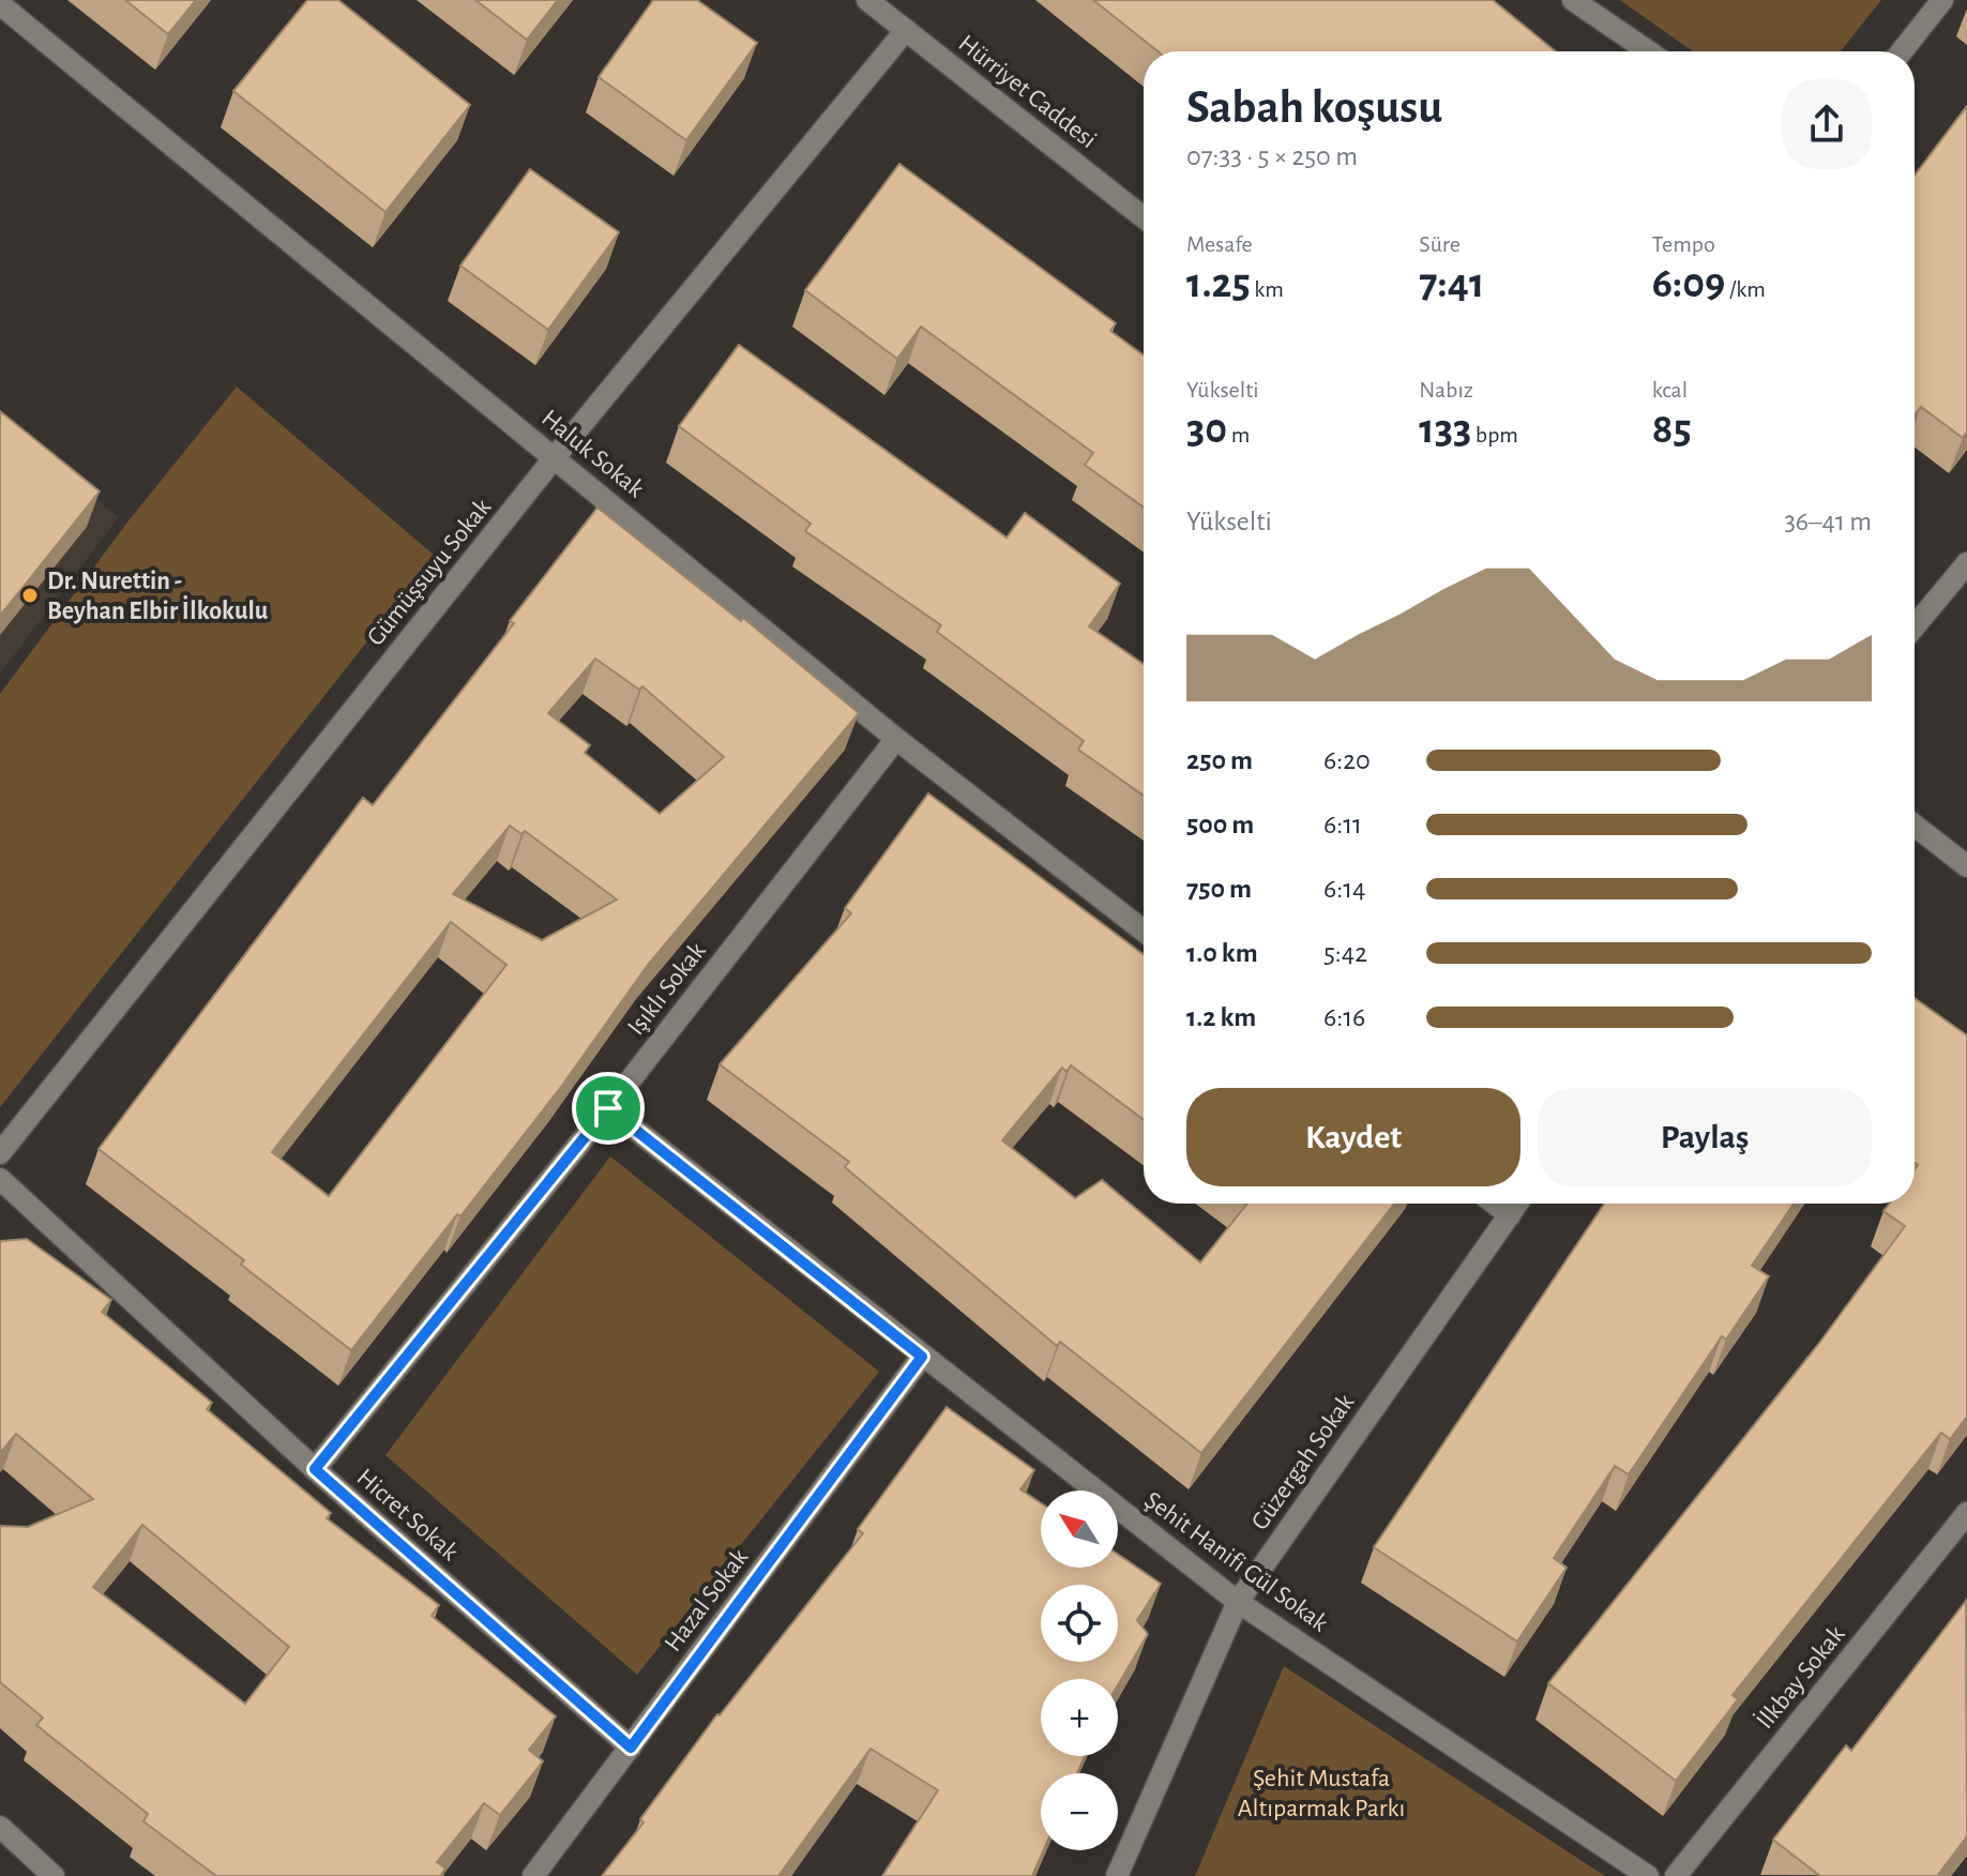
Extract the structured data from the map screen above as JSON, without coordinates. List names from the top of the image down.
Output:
{
  "streets": {
    "street": [
      "Hürriyet Caddesi",
      "Haluk Sokak",
      "Gümüşsuyu Sokak",
      "Işıklı Sokak",
      "Güzergah Sokak",
      "Hicret Sokak",
      "Şehit Hanifi Gül Sokak",
      "Hazal Sokak",
      "İlkbay Sokak"
    ]
  },
  "crossings": [
    ["Hürriyet Caddesi", "Gümüşsuyu Sokak"],
    ["Haluk Sokak", "Gümüşsuyu Sokak"],
    ["Haluk Sokak", "Işıklı Sokak"],
    ["Işıklı Sokak", "Hicret Sokak"],
    ["Işıklı Sokak", "Şehit Hanifi Gül Sokak"],
    ["Güzergah Sokak", "Şehit Hanifi Gül Sokak"],
    ["Hicret Sokak", "Hazal Sokak"],
    ["Şehit Hanifi Gül Sokak", "Hazal Sokak"]
  ],
  "parks": ["Şehit Mustafa Altıparmak Parkı"],
  "places": ["Dr. Nurettin - Beyhan Elbir İlkokulu"],
  "north": "top left",
  "page": {
    "heading": ["Sabah koşusu", "07:33 · 5 × 250 m"],
    "stats": [
      ["Mesafe", "1.25 km"],
      ["Süre", "7:41"],
      ["Tempo", "6:09 /km"],
      ["Yükselti", "30 m"],
      ["Nabız", "133 bpm"],
      ["kcal", "85"]
    ],
    "chart": ["Yükselti", "36–41 m"],
    "list": [
      {
        "name": "250 m",
        "note": "6:20"
      },
      {
        "name": "500 m",
        "note": "6:11"
      },
      {
        "name": "750 m",
        "note": "6:14"
      },
      {
        "name": "1.0 km",
        "note": "5:42"
      },
      {
        "name": "1.2 km",
        "note": "6:16"
      }
    ],
    "buttons": ["Kaydet", "Paylaş"],
    "map_buttons": ["+", "−"]
  }
}
